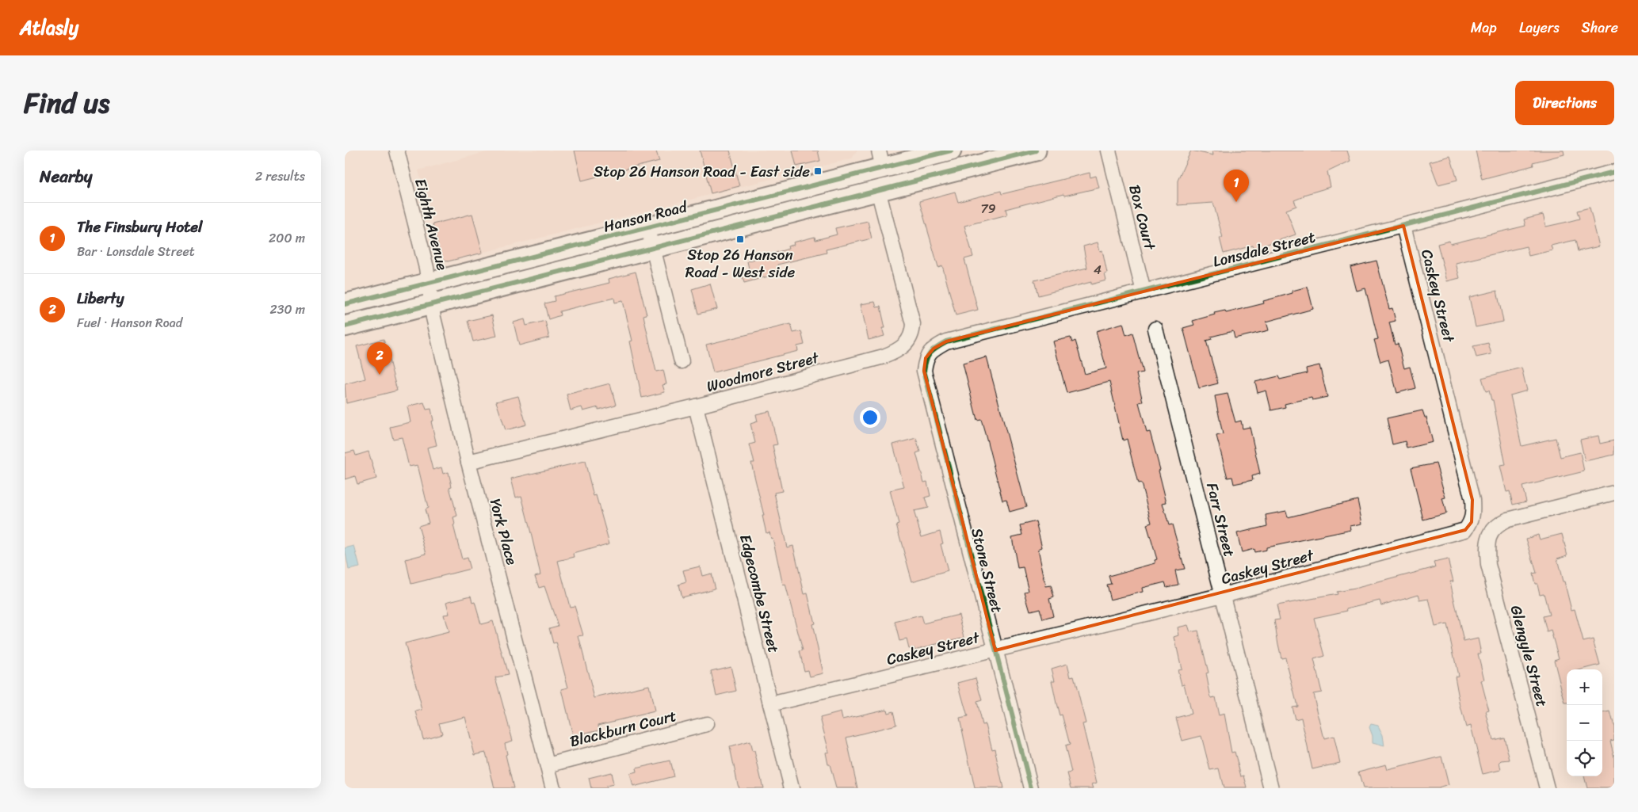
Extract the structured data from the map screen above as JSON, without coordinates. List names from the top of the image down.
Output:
{
  "streets": {
    "main road": ["Hanson Road"],
    "street": [
      "Box Court",
      "Eighth Avenue",
      "Lonsdale Street",
      "Caskey Street",
      "Woodmore Street",
      "Farr Street",
      "York Place",
      "Stone Street",
      "Edgecombe Street",
      "Glengyle Street",
      "Blackburn Court"
    ]
  },
  "crossings": [
    ["Hanson Road", "Eighth Avenue"],
    ["Hanson Road", "York Place"],
    ["Box Court", "Lonsdale Street"],
    ["Eighth Avenue", "York Place"],
    ["Lonsdale Street", "Caskey Street"],
    ["Lonsdale Street", "Stone Street"],
    ["Caskey Street", "Farr Street"],
    ["Caskey Street", "Stone Street"],
    ["Caskey Street", "Edgecombe Street"],
    ["Woodmore Street", "York Place"],
    ["Woodmore Street", "Edgecombe Street"],
    ["York Place", "Blackburn Court"]
  ],
  "places": {
    "transit": ["Stop 26 Hanson Road - East side", "Stop 26 Hanson Road - West side"]
  },
  "house_numbers": ["79", "4"],
  "page": {
    "header": "Atlasly",
    "nav": ["Map", "Layers", "Share"],
    "title": "Find us",
    "buttons": "Directions",
    "heading": ["Nearby", "2 results"],
    "pins": ["1", "2"],
    "list": [
      {
        "mark": "1",
        "name": "The Finsbury Hotel",
        "note": "Bar · Lonsdale Street",
        "value": "200 m"
      },
      {
        "mark": "2",
        "name": "Liberty",
        "note": "Fuel · Hanson Road",
        "value": "230 m"
      }
    ],
    "map_buttons": ["+", "−"]
  }
}
